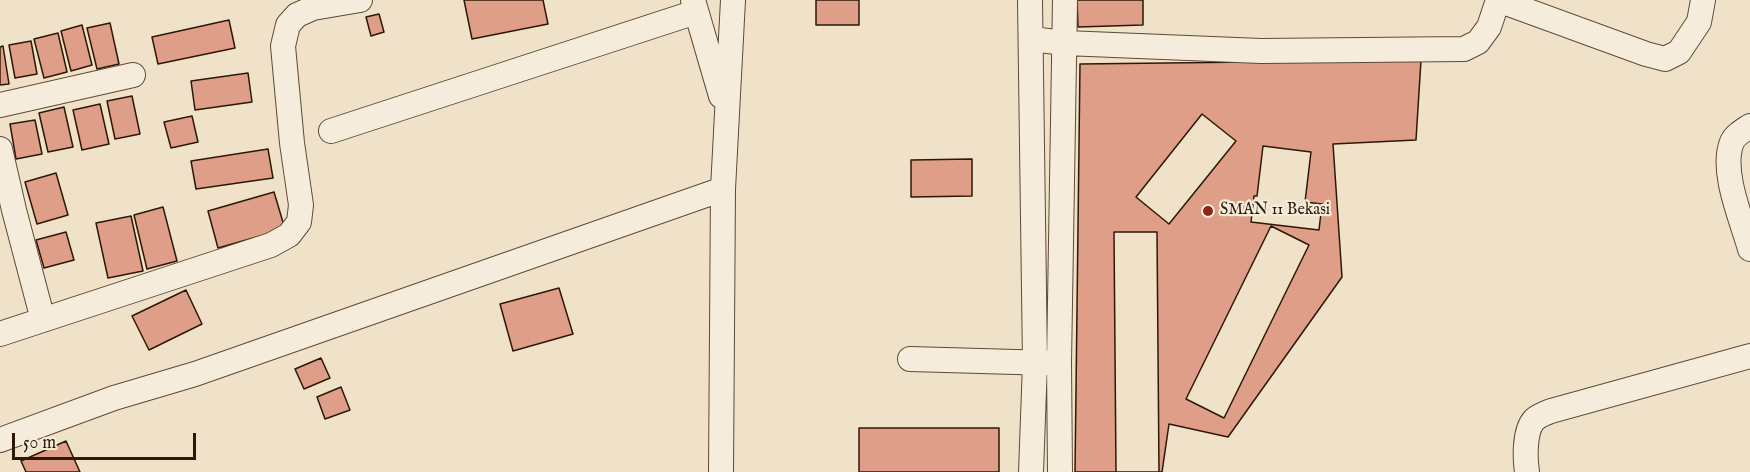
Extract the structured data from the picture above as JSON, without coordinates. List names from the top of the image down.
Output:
{
  "places": ["SMAN 11 Bekasi"],
  "scale_bar": "50 m"
}
